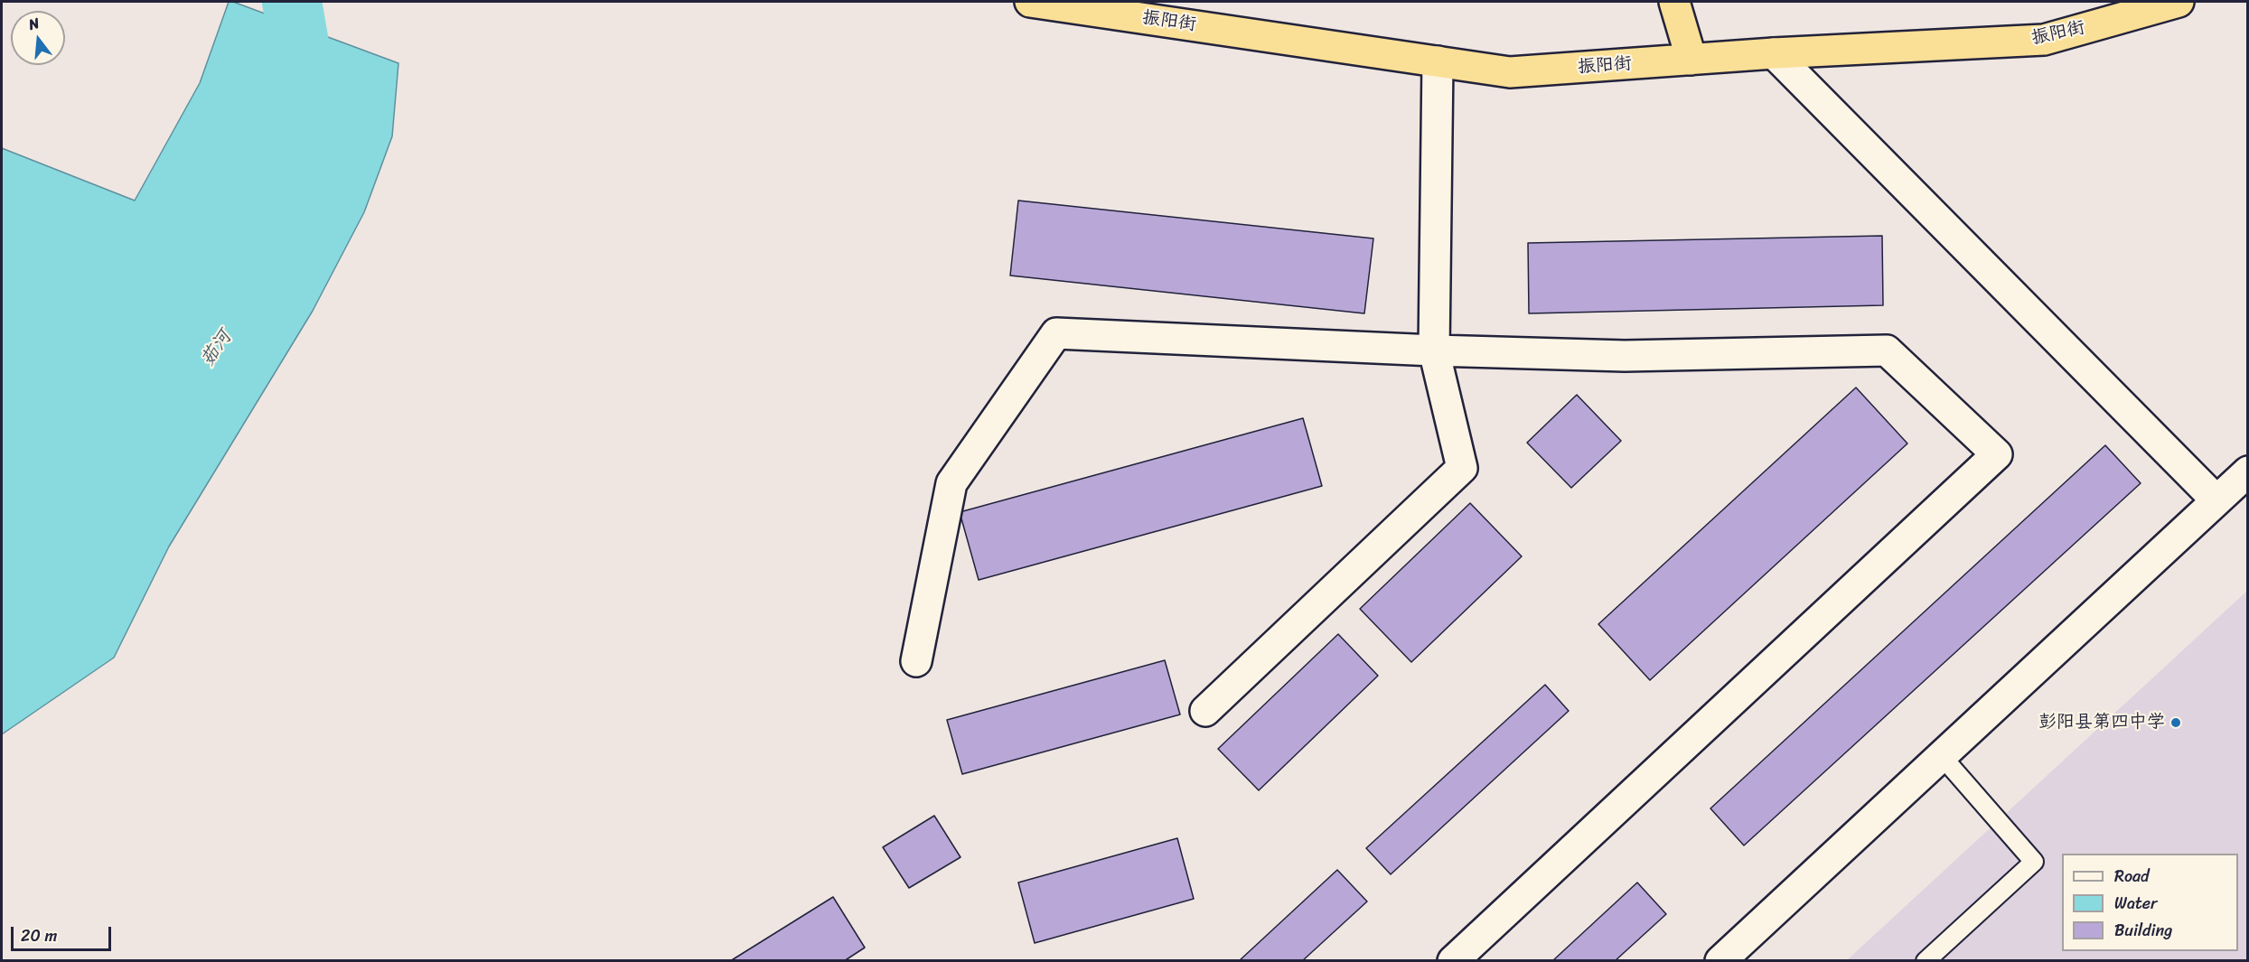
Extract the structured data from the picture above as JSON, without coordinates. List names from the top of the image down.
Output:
{
  "streets": {
    "highway": ["振阳街"]
  },
  "water": ["茹河"],
  "places": ["彭阳县第四中学"],
  "legend": ["Road", "Water", "Building"],
  "scale_bar": "20 m",
  "north": "top"
}
